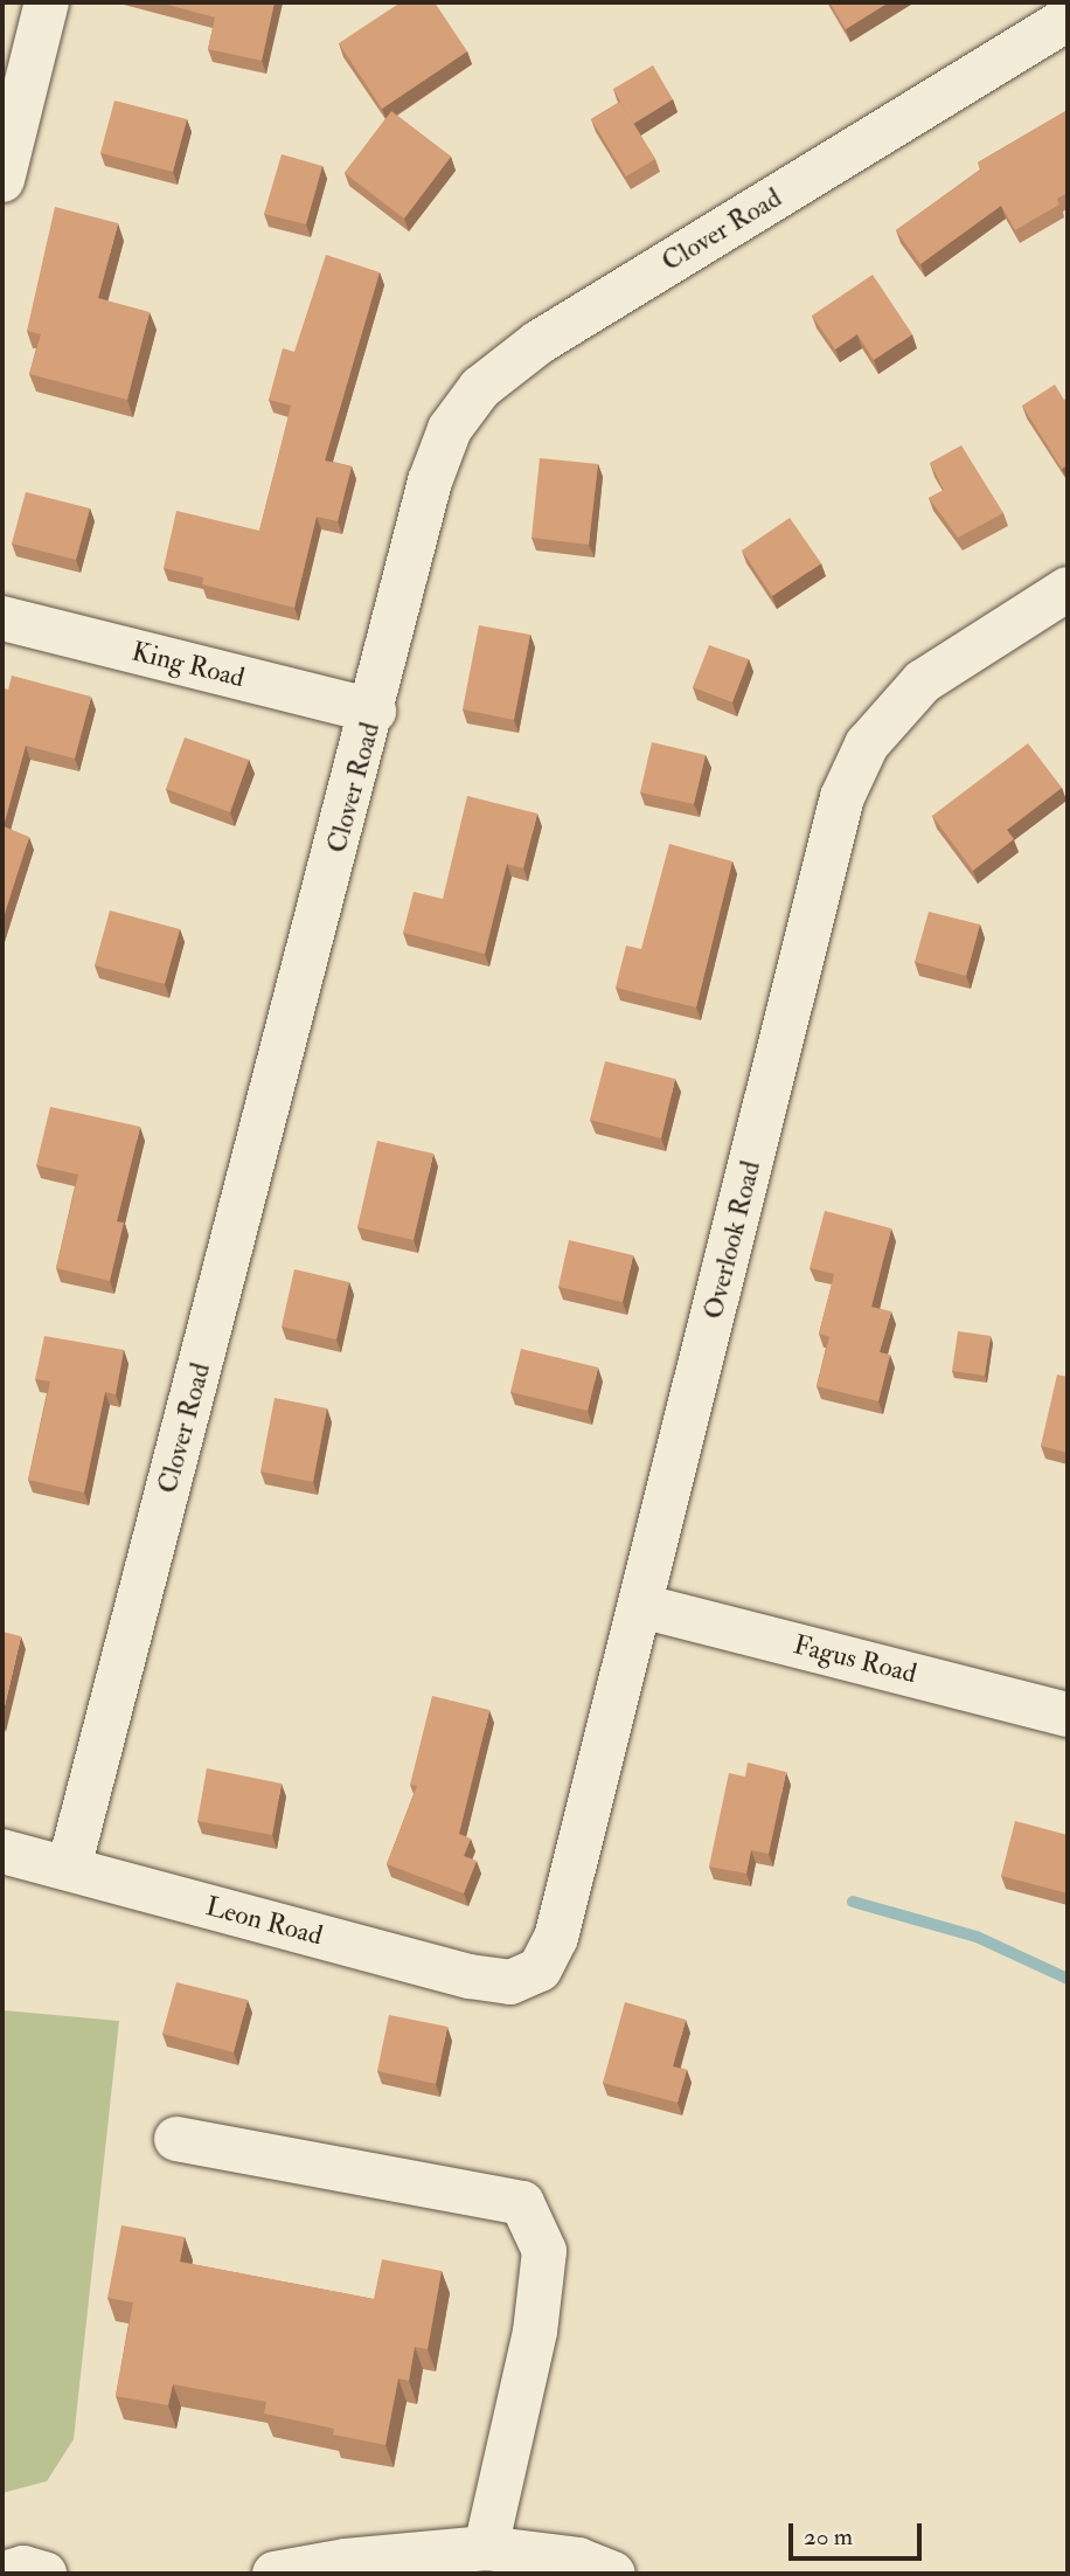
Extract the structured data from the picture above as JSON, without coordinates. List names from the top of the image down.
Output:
{
  "streets": {
    "street": [
      "Clover Road",
      "King Road",
      "Overlook Road",
      "Fagus Road",
      "Leon Road"
    ]
  },
  "crossings": [
    ["Clover Road", "King Road"],
    ["Clover Road", "Leon Road"],
    ["Overlook Road", "Fagus Road"],
    ["Overlook Road", "Leon Road"]
  ],
  "scale_bar": "20 m"
}
